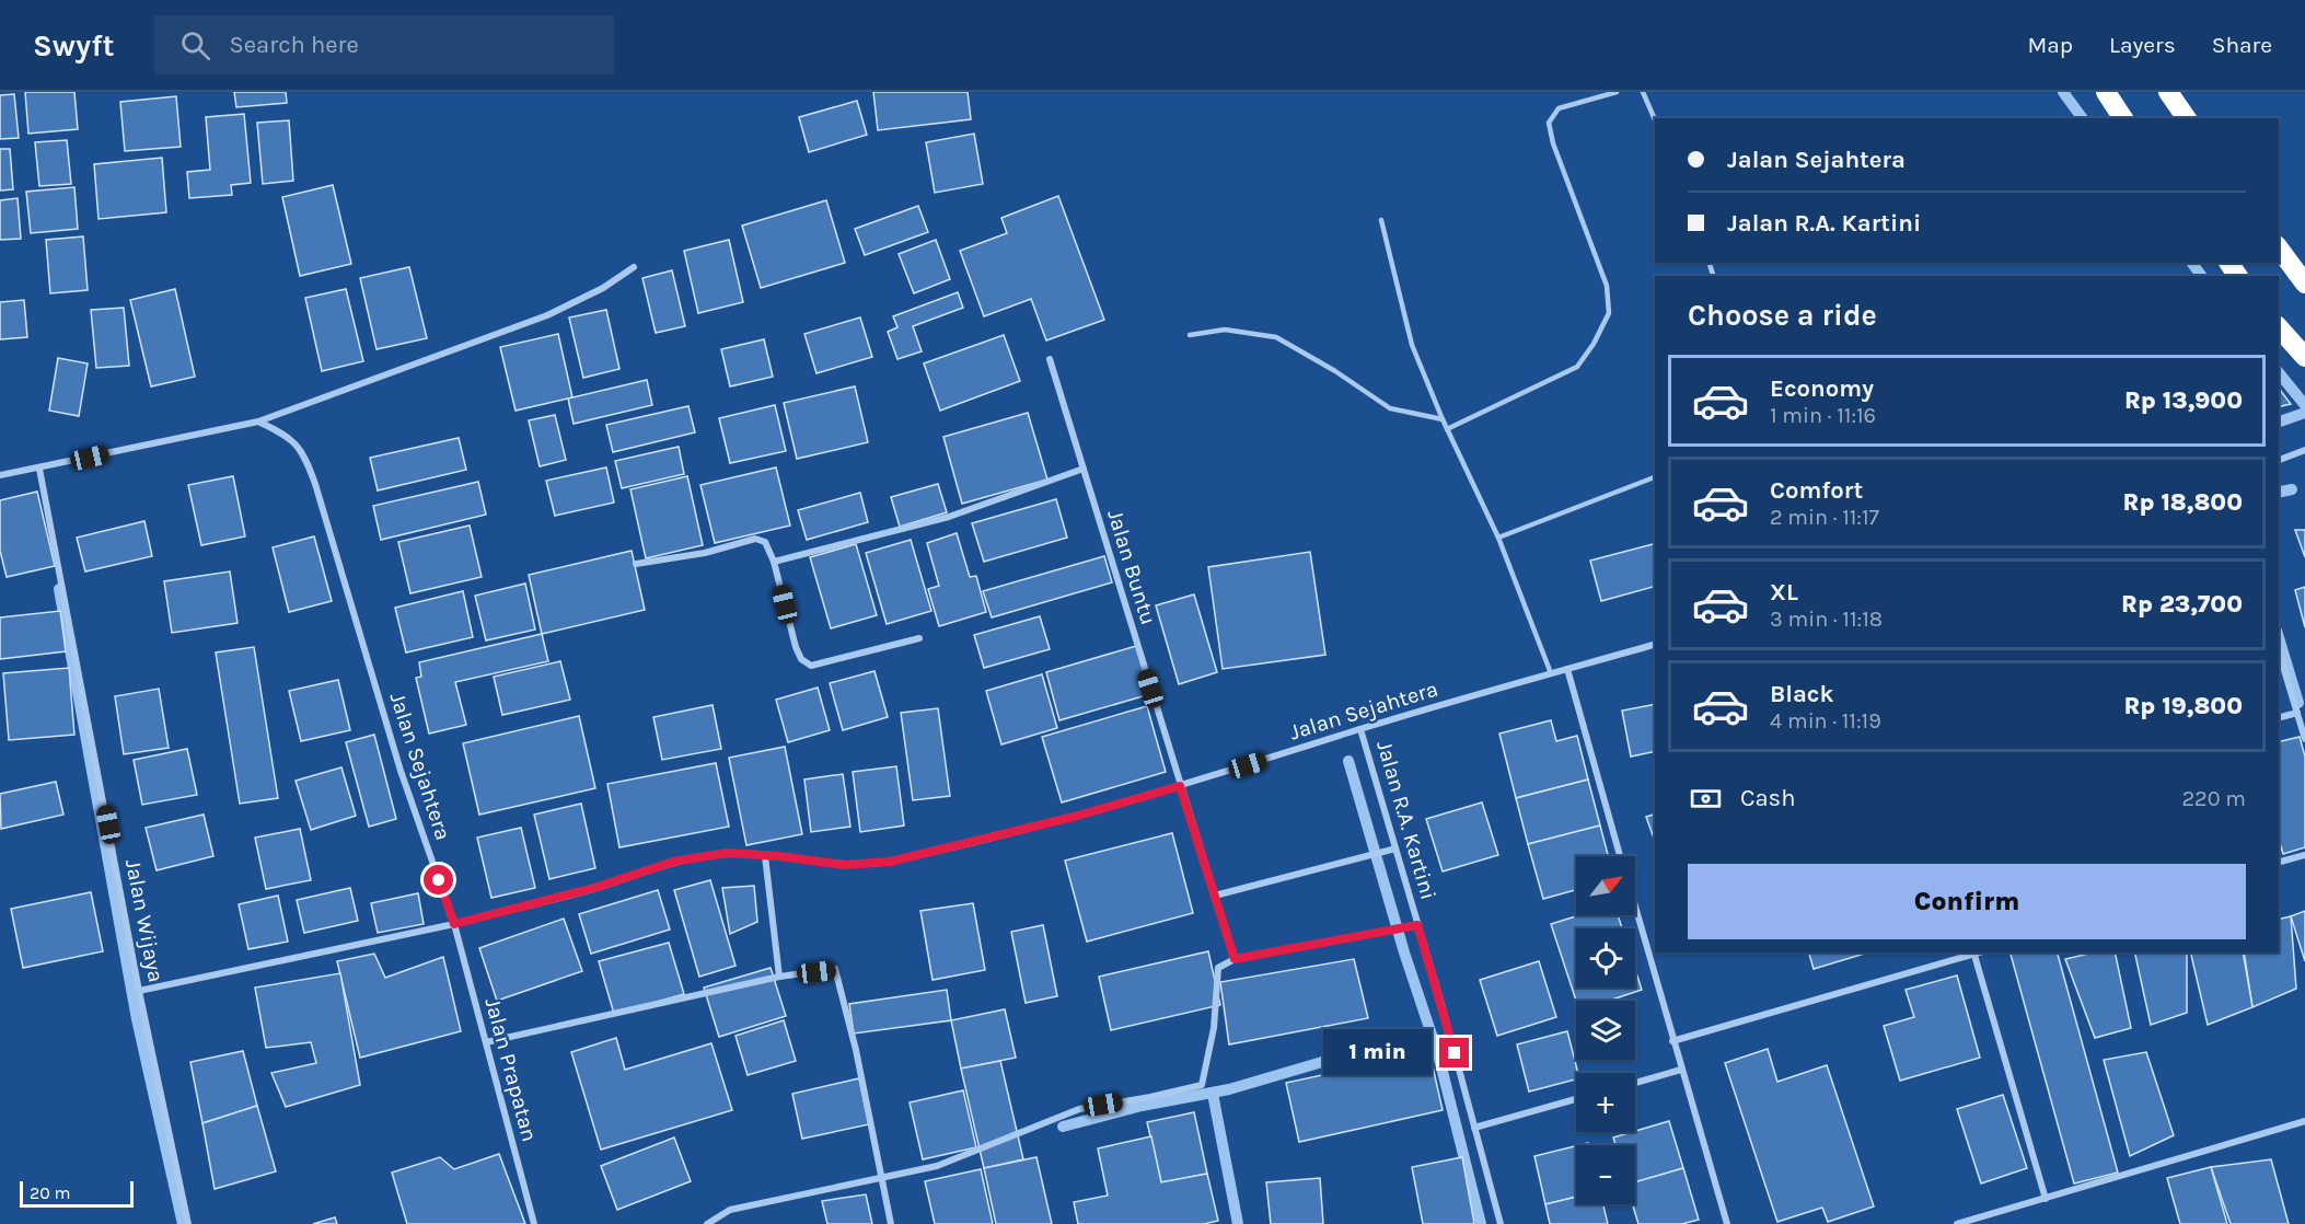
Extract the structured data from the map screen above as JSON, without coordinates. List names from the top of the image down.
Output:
{
  "streets": {
    "street": [
      "Jalan Buntu",
      "Jalan Sejahtera",
      "Jalan R.A. Kartini",
      "Jalan Wijaya",
      "Jalan Prapatan"
    ]
  },
  "crossings": [
    ["Jalan Buntu", "Jalan Sejahtera"],
    ["Jalan Sejahtera", "Jalan R.A. Kartini"],
    ["Jalan Sejahtera", "Jalan Prapatan"]
  ],
  "scale_bar": "20 m",
  "north": "top right",
  "page": {
    "header": "Swyft",
    "search": "Search here",
    "nav": ["Map", "Layers", "Share"],
    "banner": ["Jalan Sejahtera", "Jalan R.A. Kartini"],
    "heading": "Choose a ride",
    "list": [
      {
        "name": "Economy",
        "note": "1 min · 11:16",
        "value": "Rp 13,900"
      },
      {
        "name": "Comfort",
        "note": "2 min · 11:17",
        "value": "Rp 18,800"
      },
      {
        "name": "XL",
        "note": "3 min · 11:18",
        "value": "Rp 23,700"
      },
      {
        "name": "Black",
        "note": "4 min · 11:19",
        "value": "Rp 19,800"
      }
    ],
    "pay": ["Cash", "220 m"],
    "buttons": "Confirm",
    "map_buttons": ["+", "−"],
    "bubble": "1 min",
    "scale": "20 m"
  }
}
